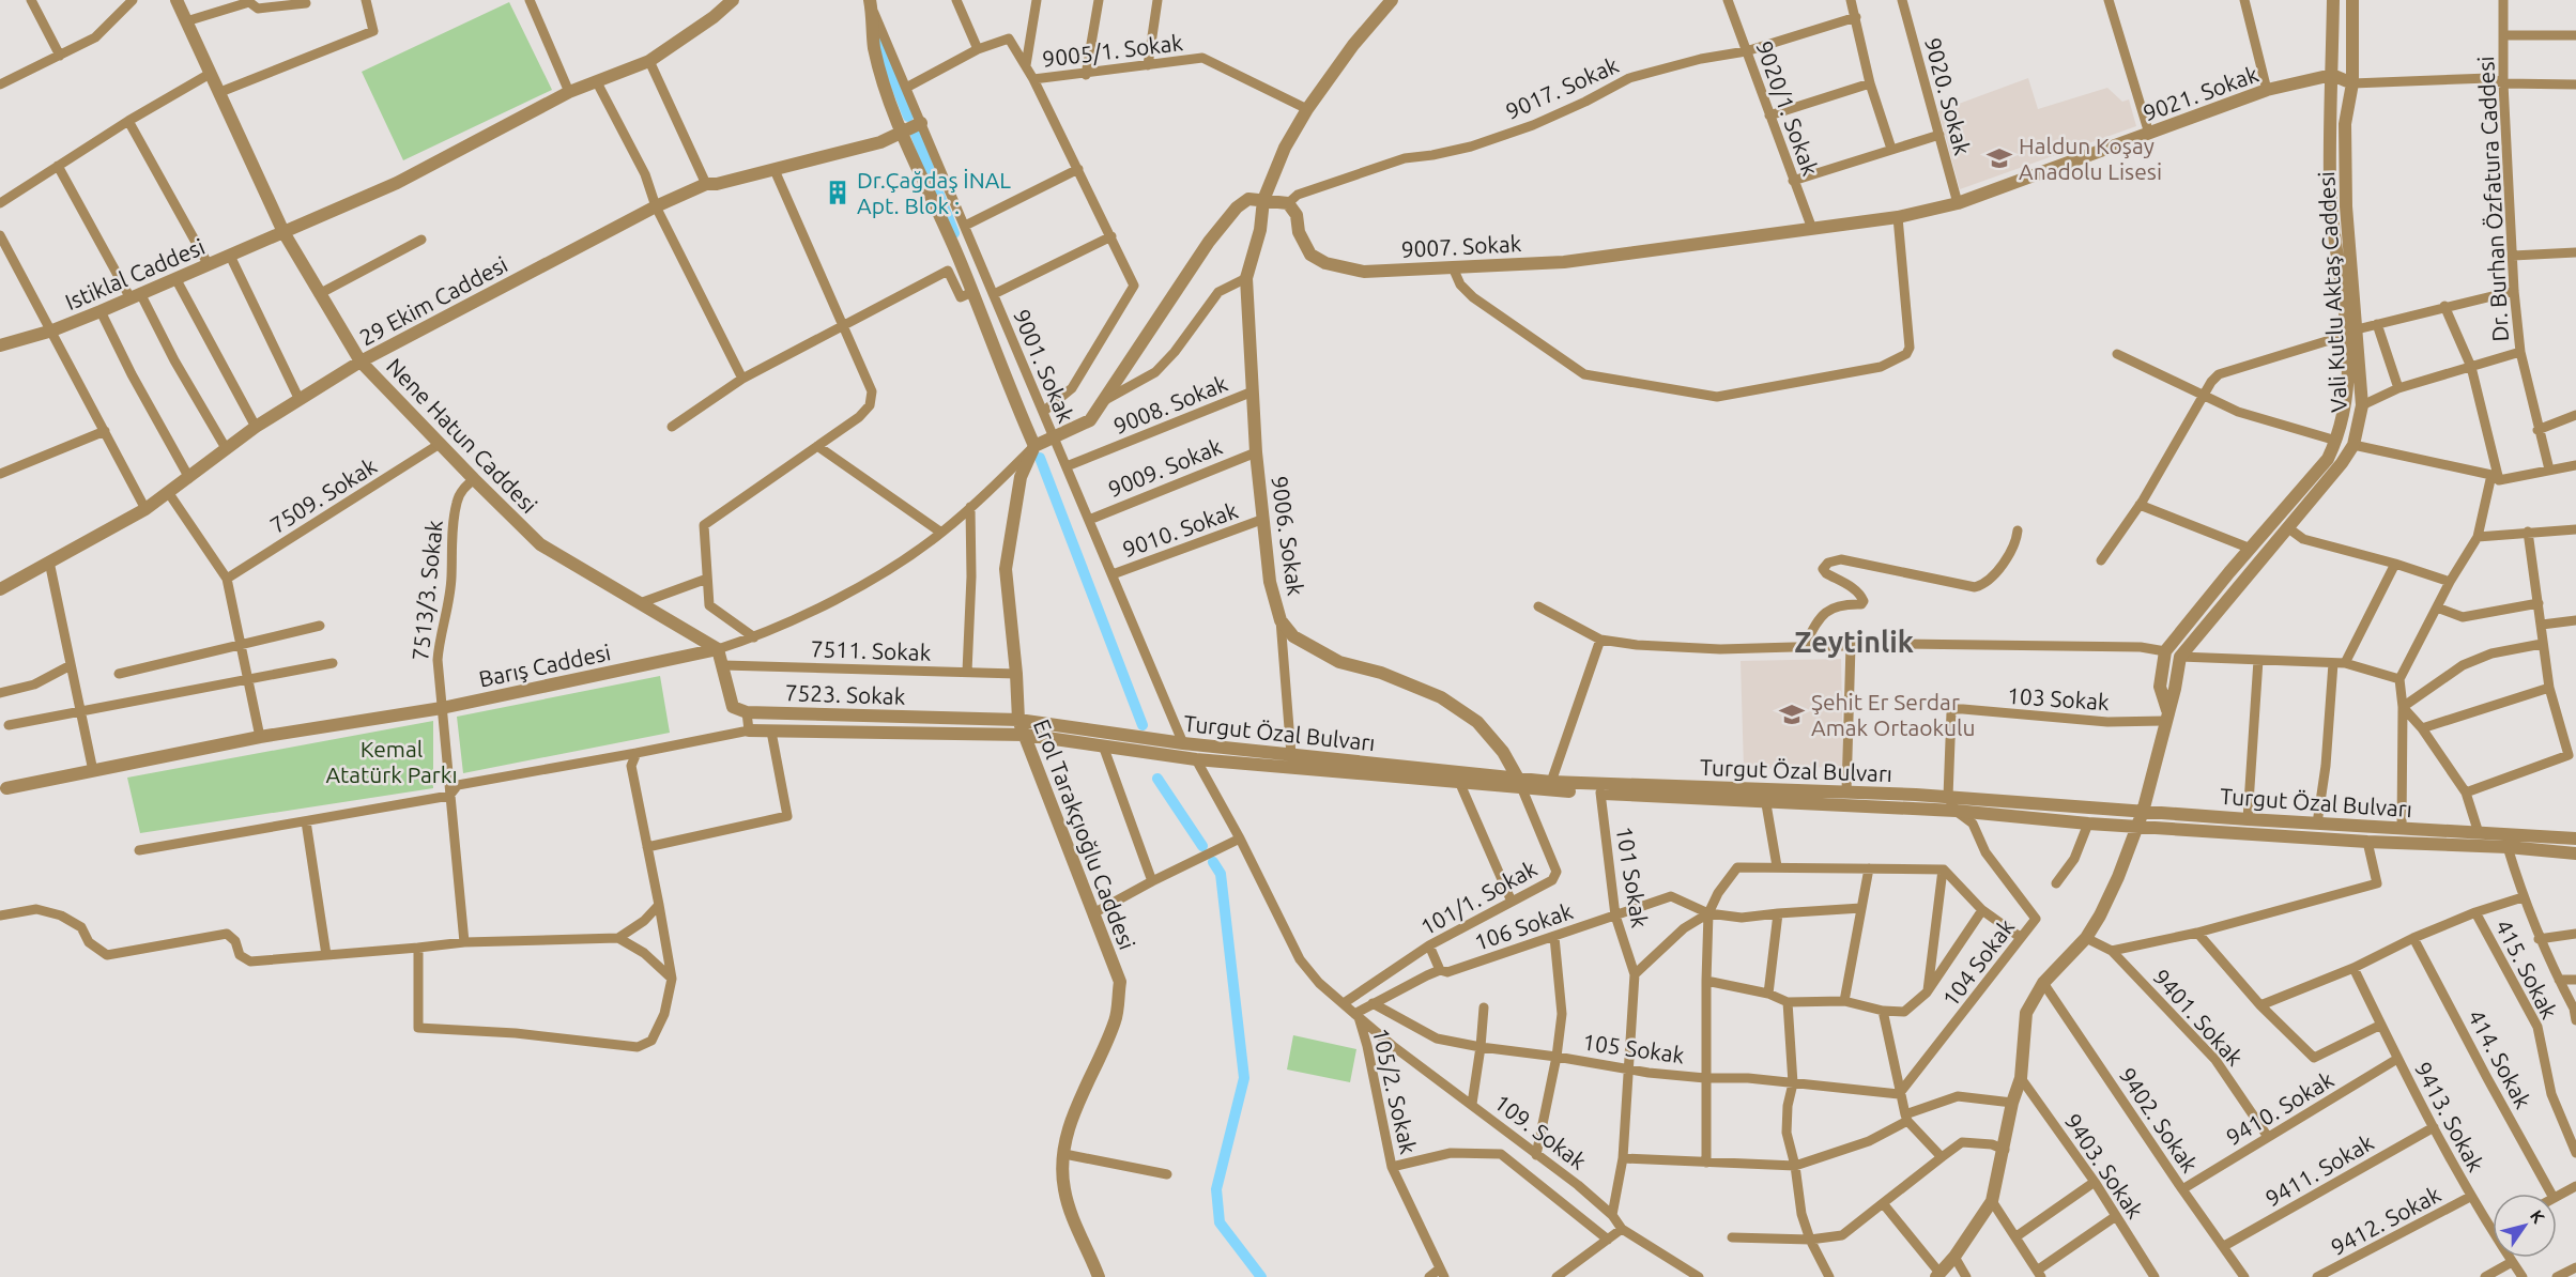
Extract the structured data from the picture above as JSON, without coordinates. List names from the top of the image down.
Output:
{
  "streets": {
    "street": [
      "9005/1. Sokak",
      "9017. Sokak",
      "9021. Sokak",
      "9020. Sokak",
      "9020/1. Sokak",
      "Dr. Burhan Özfatura Caddesi",
      "9007. Sokak",
      "Istiklal Caddesi",
      "Vali Kutlu Aktaş Caddesi",
      "29 Ekim Caddesi",
      "9001. Sokak",
      "9008. Sokak",
      "Nene Hatun Caddesi",
      "9009. Sokak",
      "7509. Sokak",
      "9010. Sokak",
      "9006. Sokak",
      "7513/3. Sokak",
      "7511. Sokak",
      "Barış Caddesi",
      "7523. Sokak",
      "103 Sokak",
      "Turgut Özal Bulvarı",
      "Erol Tarakçıoğlu Caddesi",
      "101 Sokak",
      "101/1. Sokak",
      "106 Sokak",
      "104 Sokak",
      "415. Sokak",
      "9401. Sokak",
      "105 Sokak",
      "414. Sokak",
      "105/2. Sokak",
      "9410. Sokak",
      "9413. Sokak",
      "9402. Sokak",
      "109. Sokak",
      "9403. Sokak",
      "9411. Sokak",
      "9412. Sokak"
    ]
  },
  "crossings": [
    ["9005/1. Sokak", "9001. Sokak"],
    ["9005/1. Sokak", "9006. Sokak"],
    ["9017. Sokak", "9020/1. Sokak"],
    ["9017. Sokak", "9007. Sokak"],
    ["9021. Sokak", "9020. Sokak"],
    ["9021. Sokak", "9007. Sokak"],
    ["9021. Sokak", "Vali Kutlu Aktaş Caddesi"],
    ["9020. Sokak", "9007. Sokak"],
    ["9020/1. Sokak", "9007. Sokak"],
    ["Istiklal Caddesi", "Nene Hatun Caddesi"],
    ["Vali Kutlu Aktaş Caddesi", "103 Sokak"],
    ["Vali Kutlu Aktaş Caddesi", "Turgut Özal Bulvarı"],
    ["Vali Kutlu Aktaş Caddesi", "9401. Sokak"],
    ["Vali Kutlu Aktaş Caddesi", "9402. Sokak"],
    ["Vali Kutlu Aktaş Caddesi", "9403. Sokak"],
    ["29 Ekim Caddesi", "9001. Sokak"],
    ["29 Ekim Caddesi", "Nene Hatun Caddesi"],
    ["9001. Sokak", "9008. Sokak"],
    ["9001. Sokak", "9009. Sokak"],
    ["9001. Sokak", "9010. Sokak"],
    ["9001. Sokak", "Turgut Özal Bulvarı"],
    ["9008. Sokak", "9006. Sokak"],
    ["Nene Hatun Caddesi", "7509. Sokak"],
    ["Nene Hatun Caddesi", "7513/3. Sokak"],
    ["Nene Hatun Caddesi", "Barış Caddesi"],
    ["9009. Sokak", "9006. Sokak"],
    ["9010. Sokak", "9006. Sokak"],
    ["9006. Sokak", "Turgut Özal Bulvarı"],
    ["9006. Sokak", "101/1. Sokak"],
    ["7513/3. Sokak", "Barış Caddesi"],
    ["7511. Sokak", "Erol Tarakçıoğlu Caddesi"],
    ["Barış Caddesi", "Erol Tarakçıoğlu Caddesi"],
    ["7523. Sokak", "Turgut Özal Bulvarı"],
    ["7523. Sokak", "Erol Tarakçıoğlu Caddesi"],
    ["103 Sokak", "Turgut Özal Bulvarı"],
    ["103 Sokak", "104 Sokak"],
    ["Turgut Özal Bulvarı", "Erol Tarakçıoğlu Caddesi"],
    ["Turgut Özal Bulvarı", "101 Sokak"],
    ["Turgut Özal Bulvarı", "101/1. Sokak"],
    ["Turgut Özal Bulvarı", "105/2. Sokak"],
    ["101 Sokak", "106 Sokak"],
    ["101 Sokak", "105 Sokak"],
    ["101 Sokak", "109. Sokak"],
    ["101/1. Sokak", "105/2. Sokak"],
    ["106 Sokak", "105 Sokak"],
    ["106 Sokak", "105/2. Sokak"],
    ["106 Sokak", "109. Sokak"],
    ["104 Sokak", "105 Sokak"],
    ["9401. Sokak", "9410. Sokak"],
    ["105/2. Sokak", "109. Sokak"],
    ["9410. Sokak", "9413. Sokak"],
    ["9410. Sokak", "9402. Sokak"],
    ["9413. Sokak", "9411. Sokak"],
    ["9413. Sokak", "9412. Sokak"],
    ["9402. Sokak", "9411. Sokak"]
  ],
  "districts": ["Zeytinlik"],
  "parks": ["Kemal Atatürk Parkı"],
  "places": {
    "school or university": ["Haldun Koşay Anadolu Lisesi", "Şehit Er Serdar Amak Ortaokulu"],
    "building": ["Dr.Çağdaş İNAL Apt. Blok :"]
  },
  "north": "top right"
}
